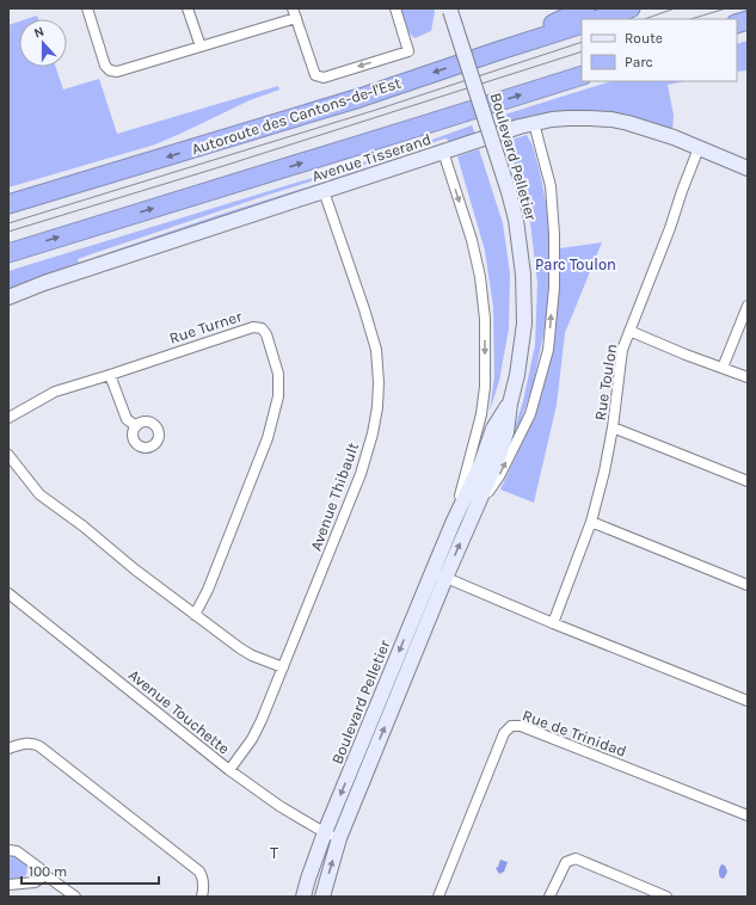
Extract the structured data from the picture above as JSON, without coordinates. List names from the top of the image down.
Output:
{
  "streets": {
    "highway": ["Autoroute des Cantons-de-l'Est"],
    "street": [
      "Boulevard Pelletier",
      "Avenue Tisserand",
      "Rue Turner",
      "Rue Toulon",
      "Avenue Thibault",
      "Avenue Touchette",
      "Rue de Trinidad"
    ]
  },
  "crossings": [
    ["Boulevard Pelletier", "Avenue Tisserand"],
    ["Boulevard Pelletier", "Avenue Touchette"],
    ["Avenue Tisserand", "Rue Toulon"],
    ["Avenue Tisserand", "Avenue Thibault"],
    ["Avenue Thibault", "Avenue Touchette"]
  ],
  "districts": ["T"],
  "parks": ["Parc Toulon"],
  "legend": ["Route", "Parc"],
  "scale_bar": "100 m",
  "north": "top"
}
